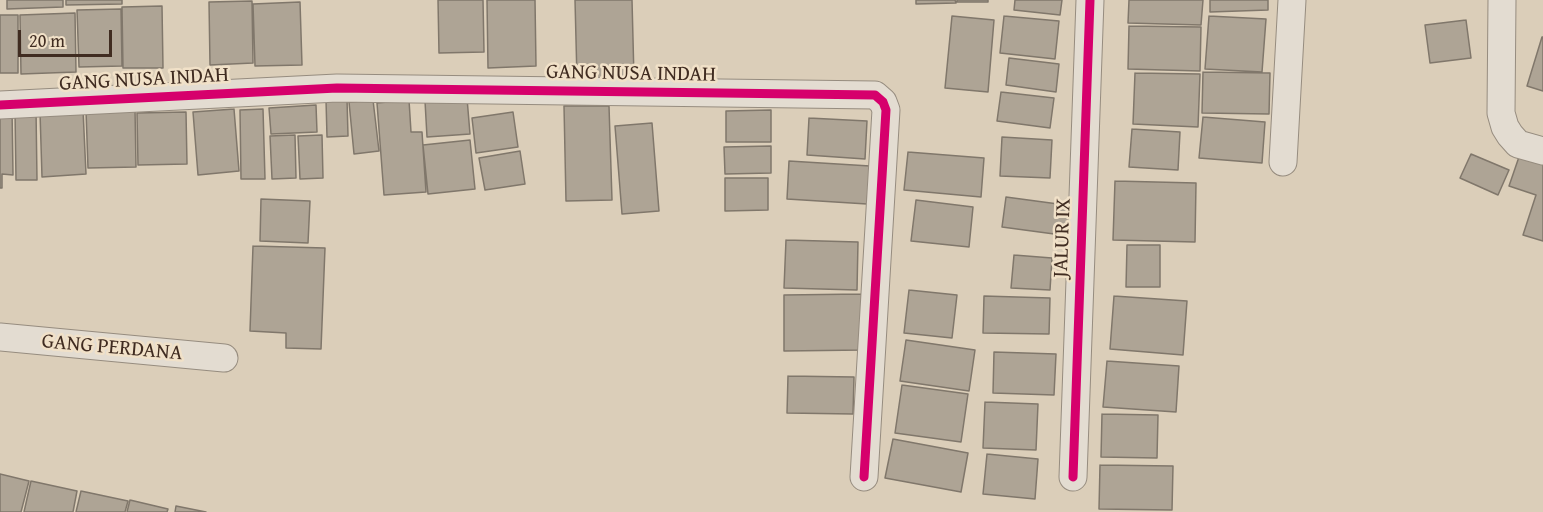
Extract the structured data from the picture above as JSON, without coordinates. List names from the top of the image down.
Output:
{
  "streets": {
    "street": ["GANG NUSA INDAH", "JALUR IX", "GANG PERDANA"]
  },
  "scale_bar": "20 m"
}
